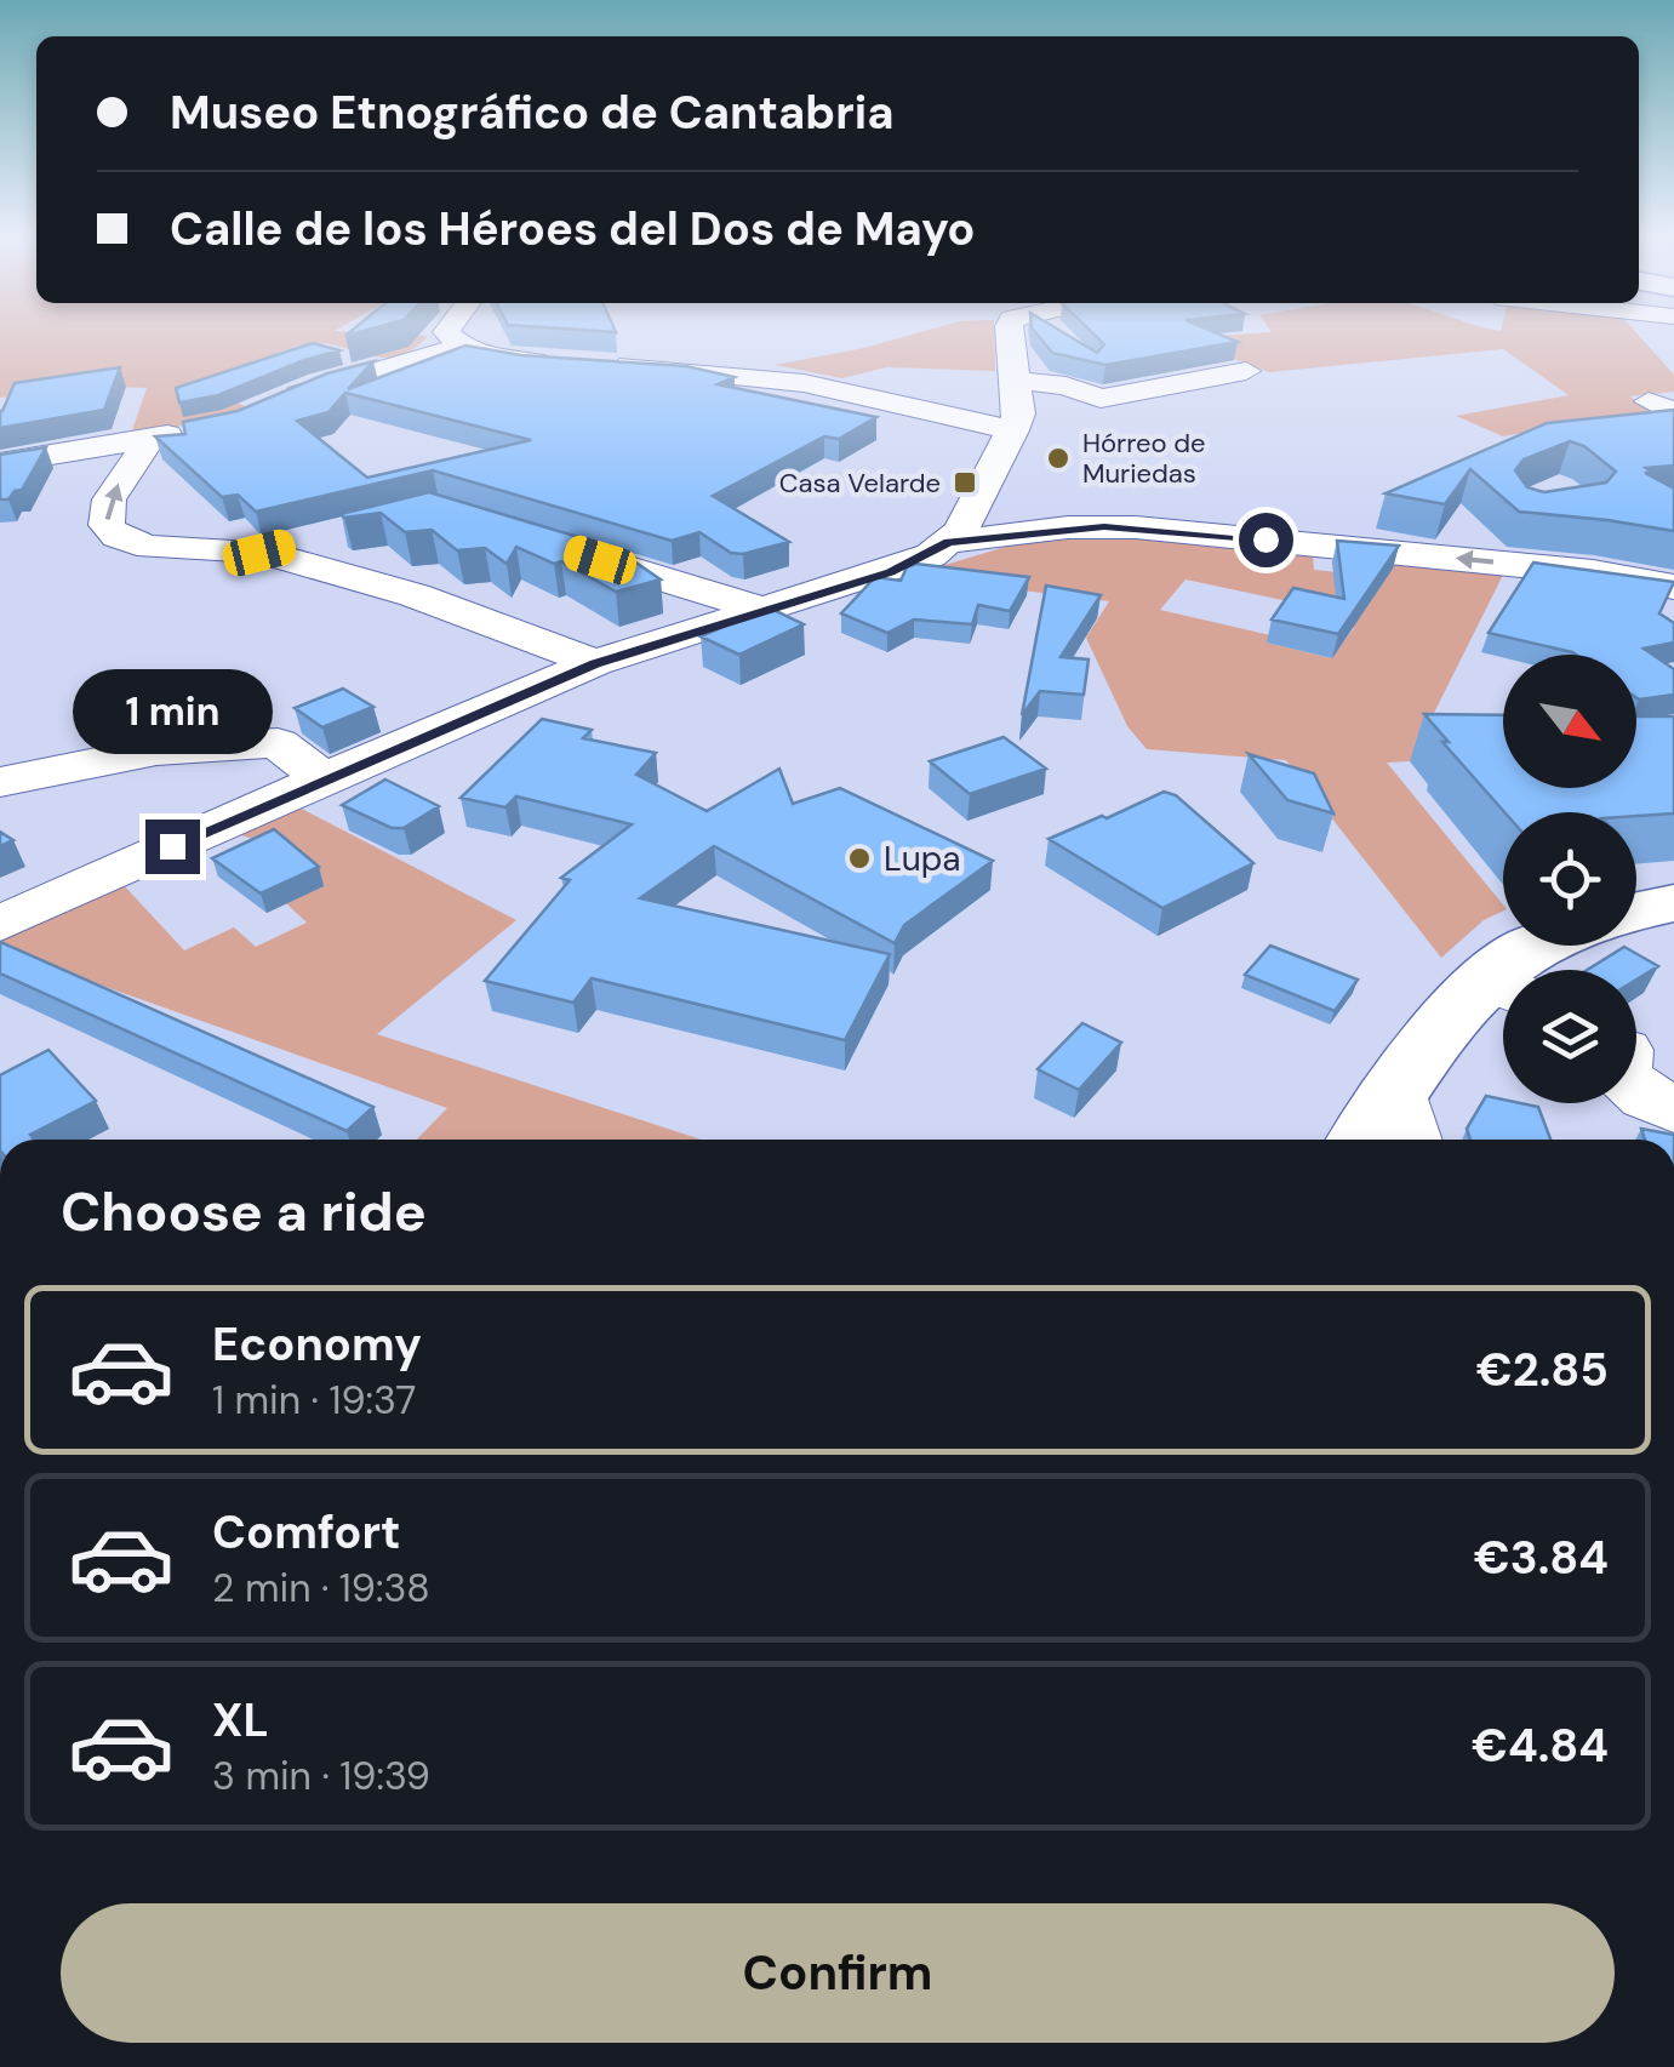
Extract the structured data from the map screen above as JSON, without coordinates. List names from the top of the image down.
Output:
{
  "places": {
    "other": ["Hórreo de Muriedas", "Lupa"],
    "transit": ["Casa Velarde"]
  },
  "north": "bottom right",
  "page": {
    "banner": ["Museo Etnográfico de Cantabria", "Calle de los Héroes del Dos de Mayo"],
    "bubble": "1 min",
    "heading": "Choose a ride",
    "list": [
      {
        "name": "Economy",
        "note": "1 min · 19:37",
        "value": "€2.85"
      },
      {
        "name": "Comfort",
        "note": "2 min · 19:38",
        "value": "€3.84"
      },
      {
        "name": "XL",
        "note": "3 min · 19:39",
        "value": "€4.84"
      }
    ],
    "buttons": "Confirm"
  }
}
